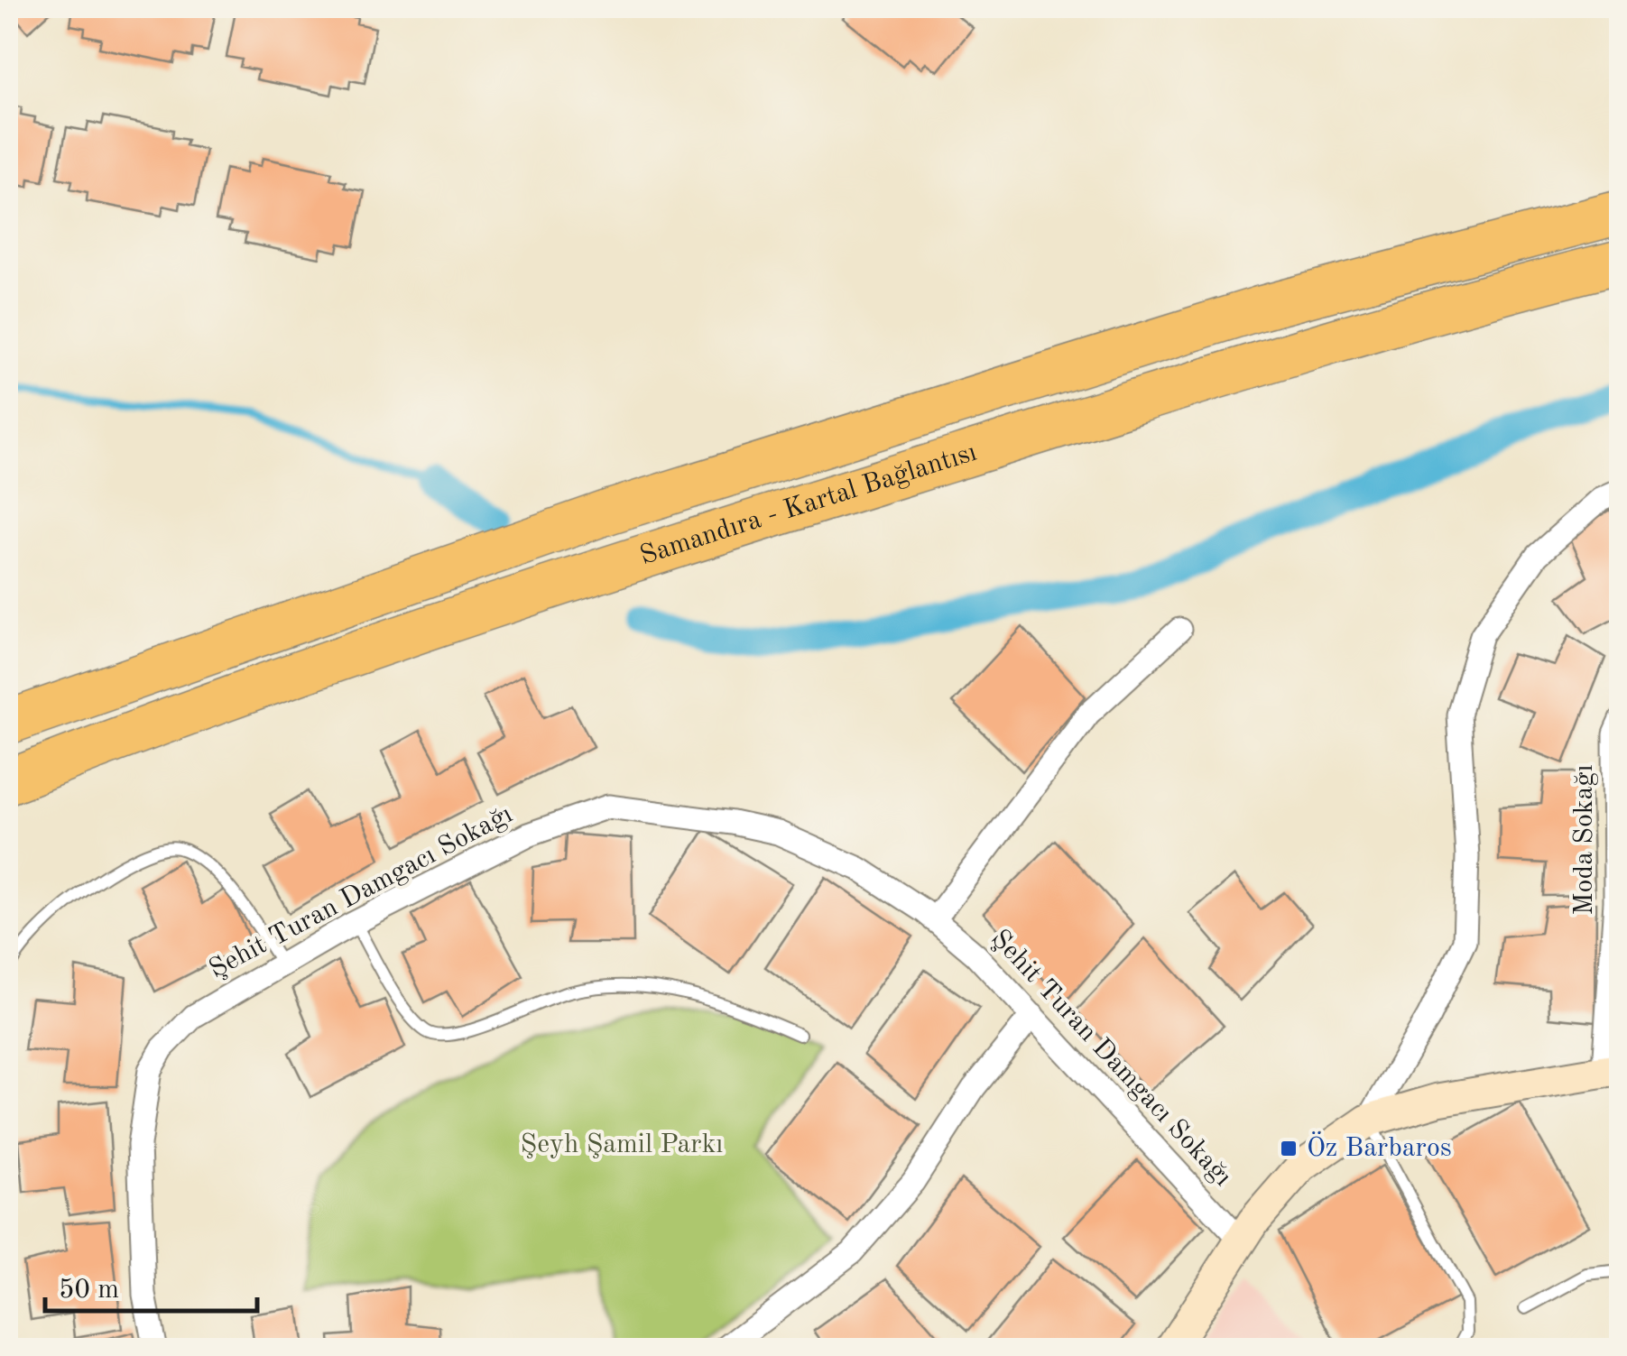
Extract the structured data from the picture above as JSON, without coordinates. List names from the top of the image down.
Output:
{
  "streets": {
    "highway": ["Samandıra - Kartal Bağlantısı"],
    "street": ["Moda Sokağı", "Şehit Turan Damgacı Sokağı"]
  },
  "parks": ["Şeyh Şamil Parkı"],
  "places": {
    "transit": ["Öz Barbaros"]
  },
  "scale_bar": "50 m"
}
